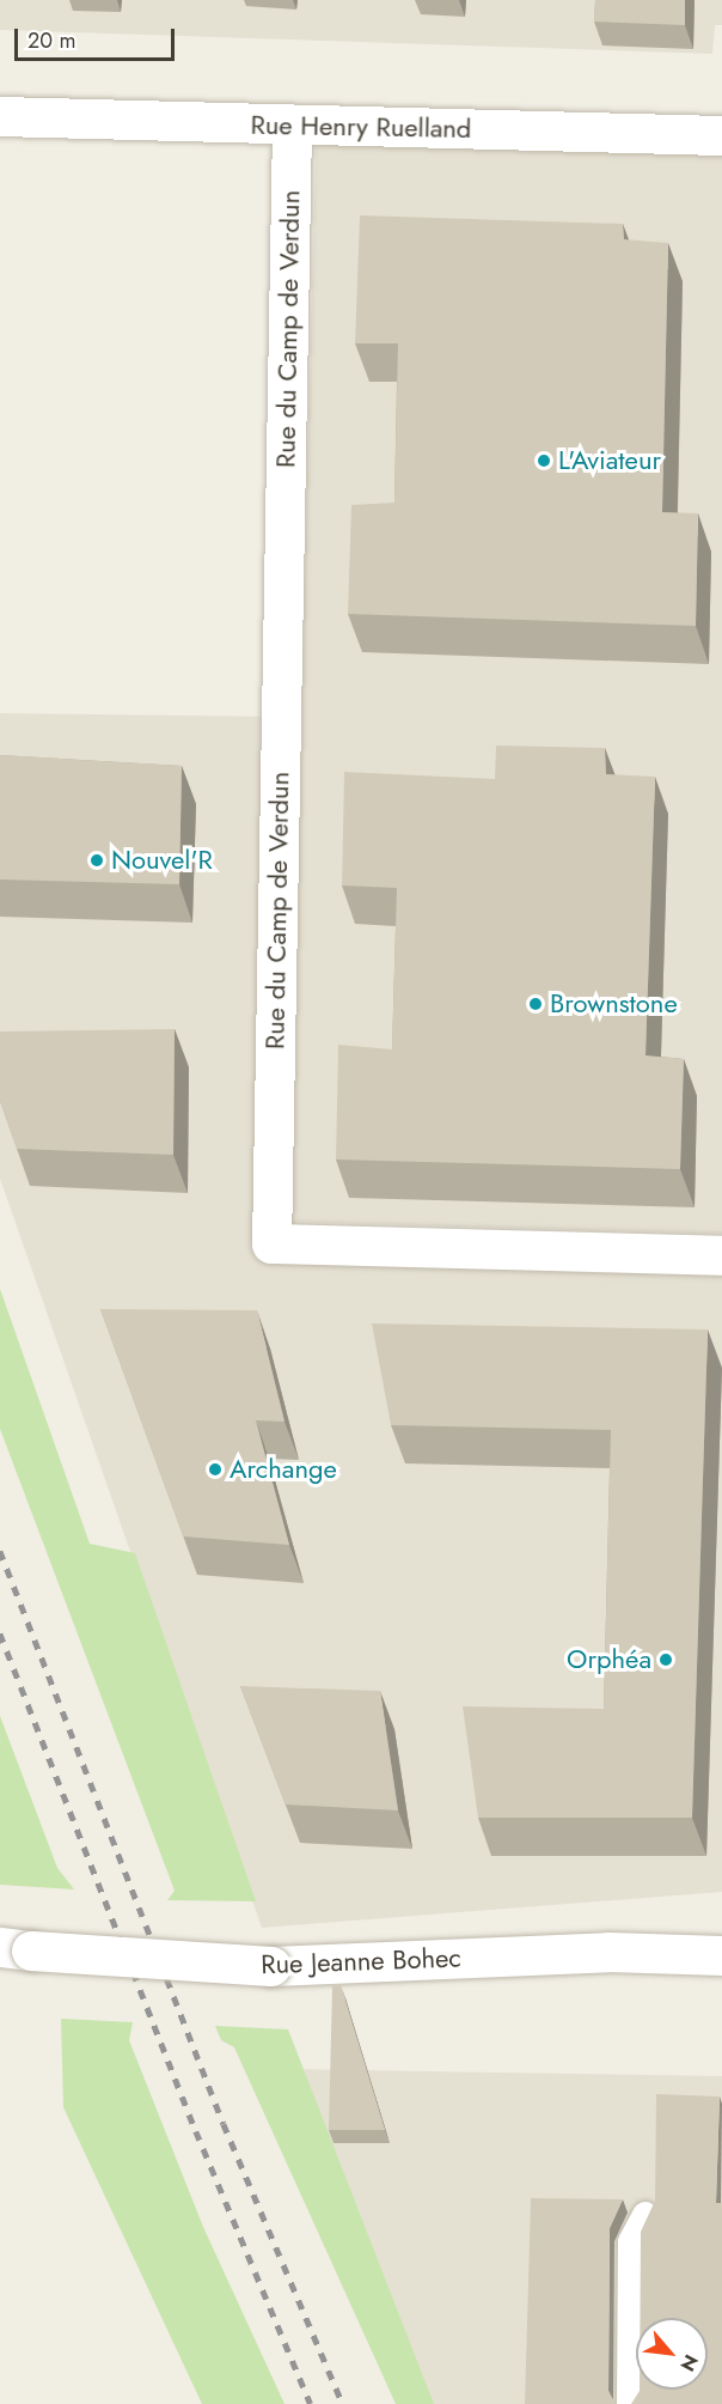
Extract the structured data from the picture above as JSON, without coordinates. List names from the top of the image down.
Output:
{
  "streets": {
    "street": ["Rue Henry Ruelland", "Rue du Camp de Verdun", "Rue Jeanne Bohec"]
  },
  "crossings": [
    ["Rue Henry Ruelland", "Rue du Camp de Verdun"]
  ],
  "places": [
    "L'Aviateur",
    "Nouvel'R",
    "Brownstone",
    "Archange",
    "Orphéa"
  ],
  "scale_bar": "20 m",
  "north": "bottom right"
}
